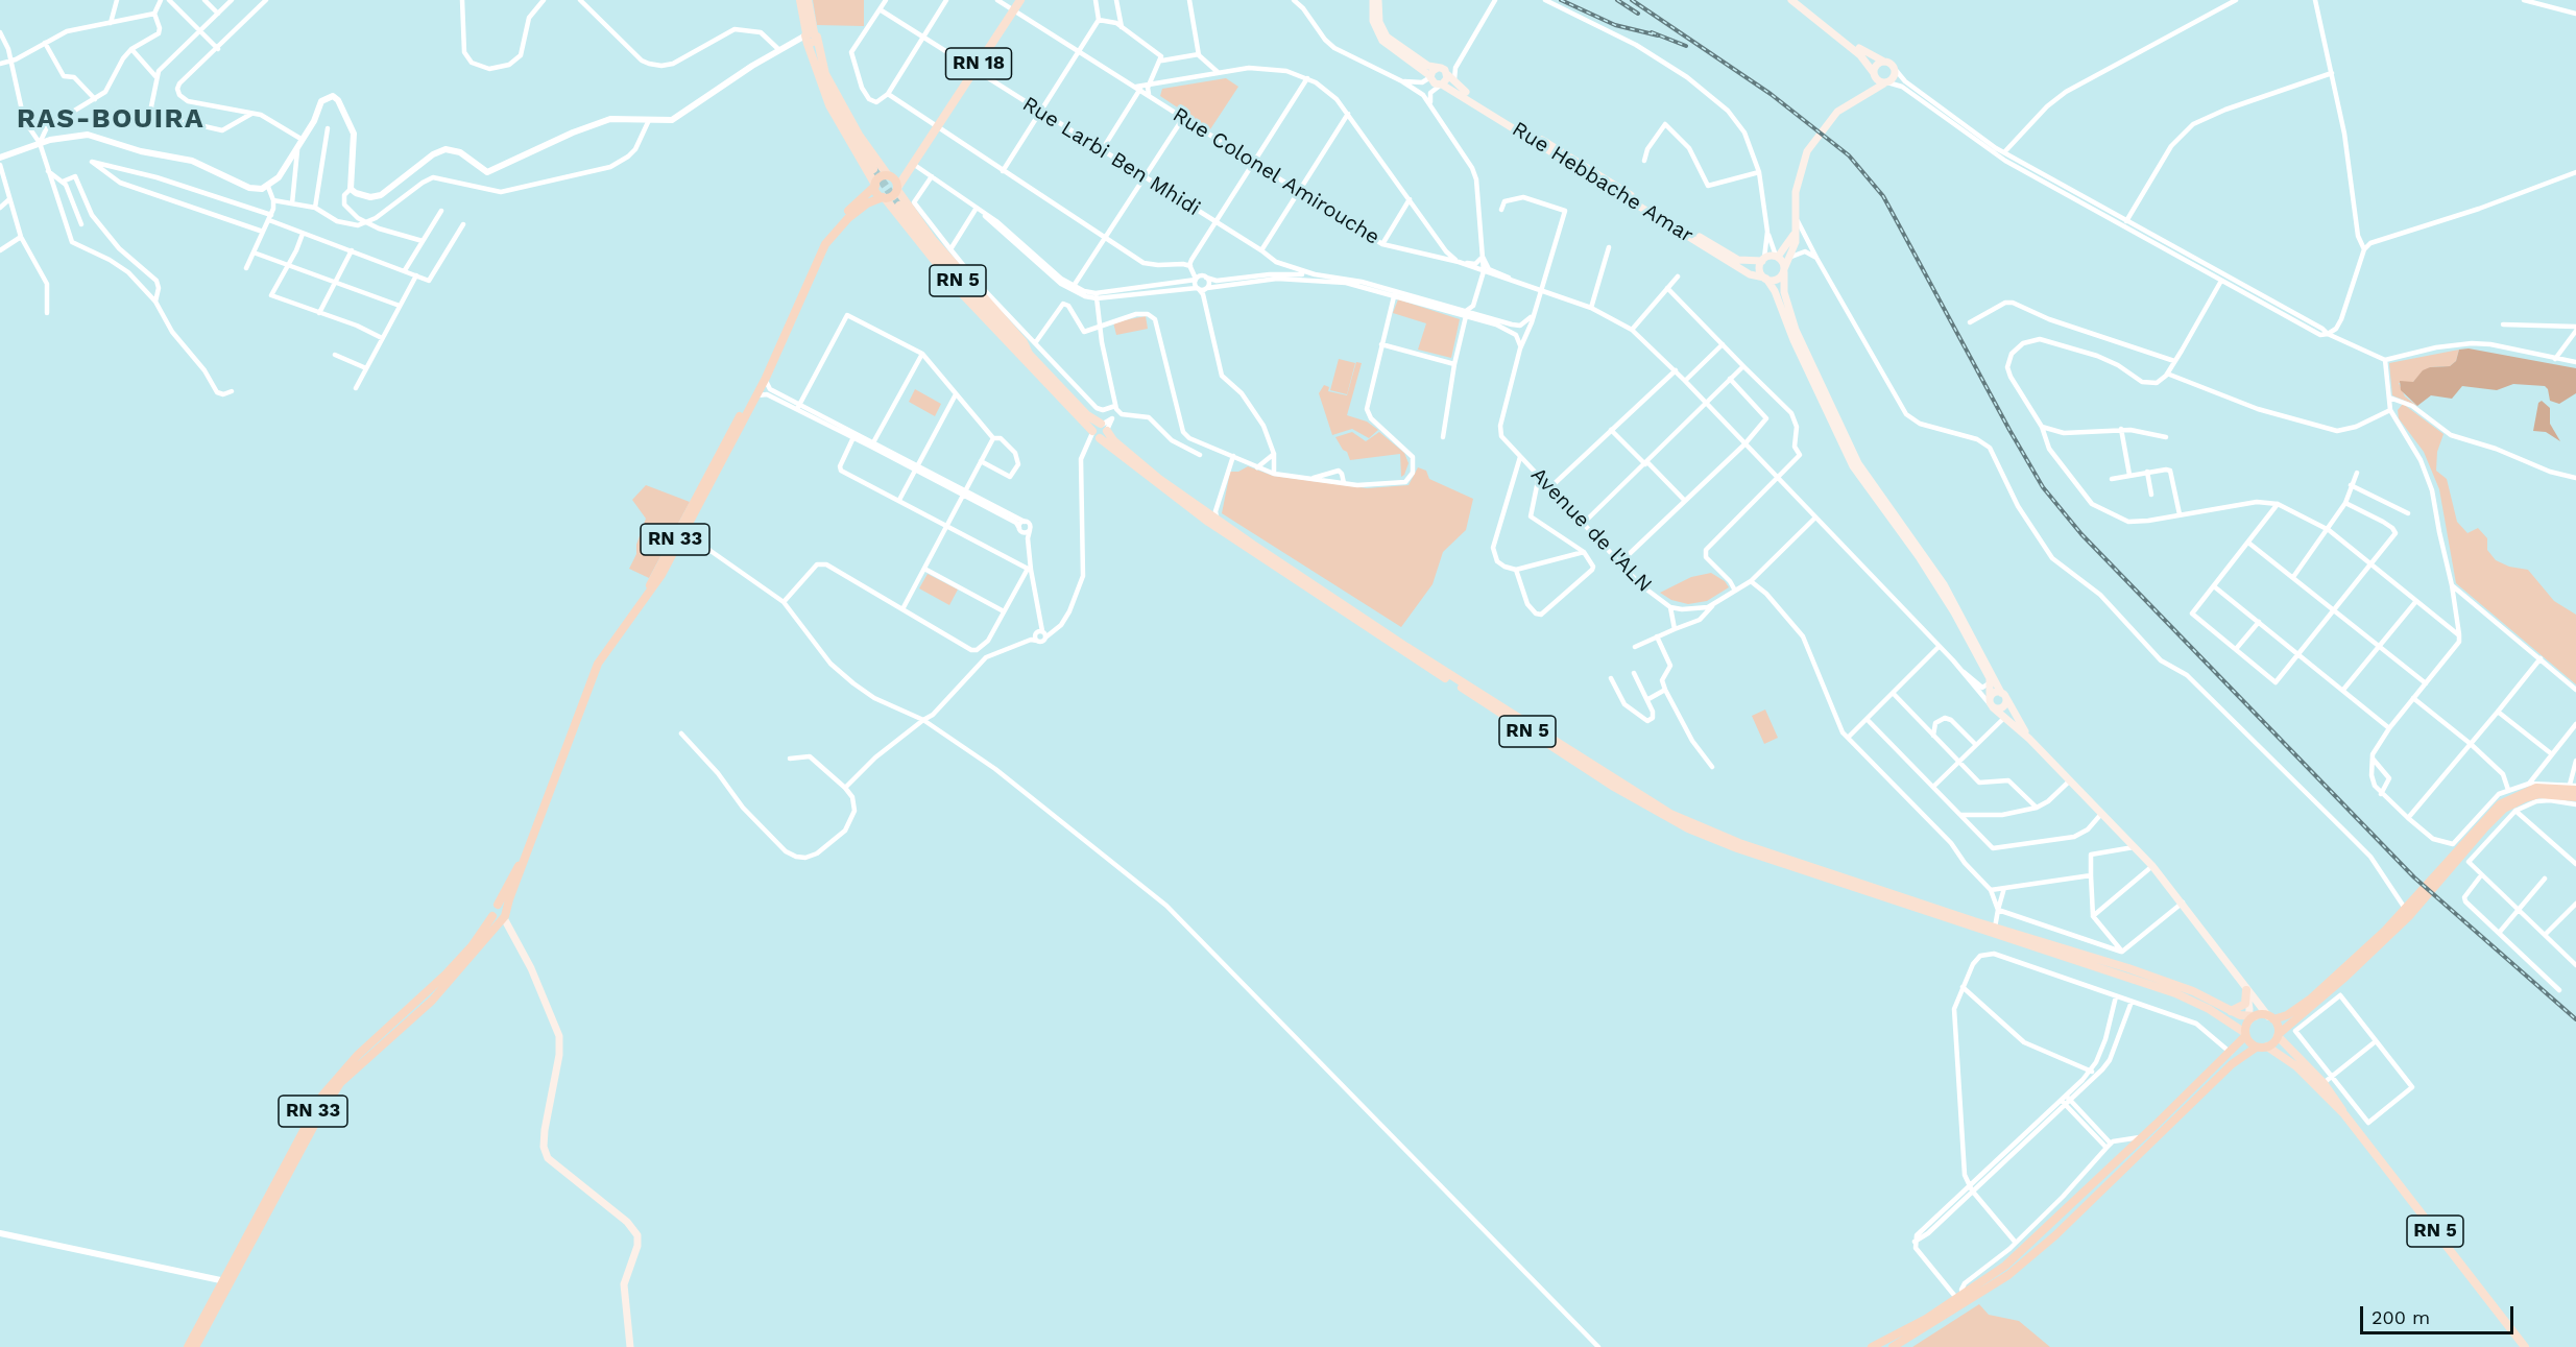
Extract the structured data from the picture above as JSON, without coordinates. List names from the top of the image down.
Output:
{
  "streets": {
    "highway": ["RN 33"],
    "main road": ["RN 18", "Rue Hebbache Amar", "RN 5"],
    "street": ["Rue Larbi Ben Mhidi", "Rue Colonel Amirouche", "Avenue de l'ALN"]
  },
  "crossings": [
    ["RN 18", "Rue Larbi Ben Mhidi"],
    ["RN 18", "Rue Colonel Amirouche"],
    ["RN 18", "RN 33"]
  ],
  "districts": ["RAS-BOUIRA"],
  "scale_bar": "200 m"
}
